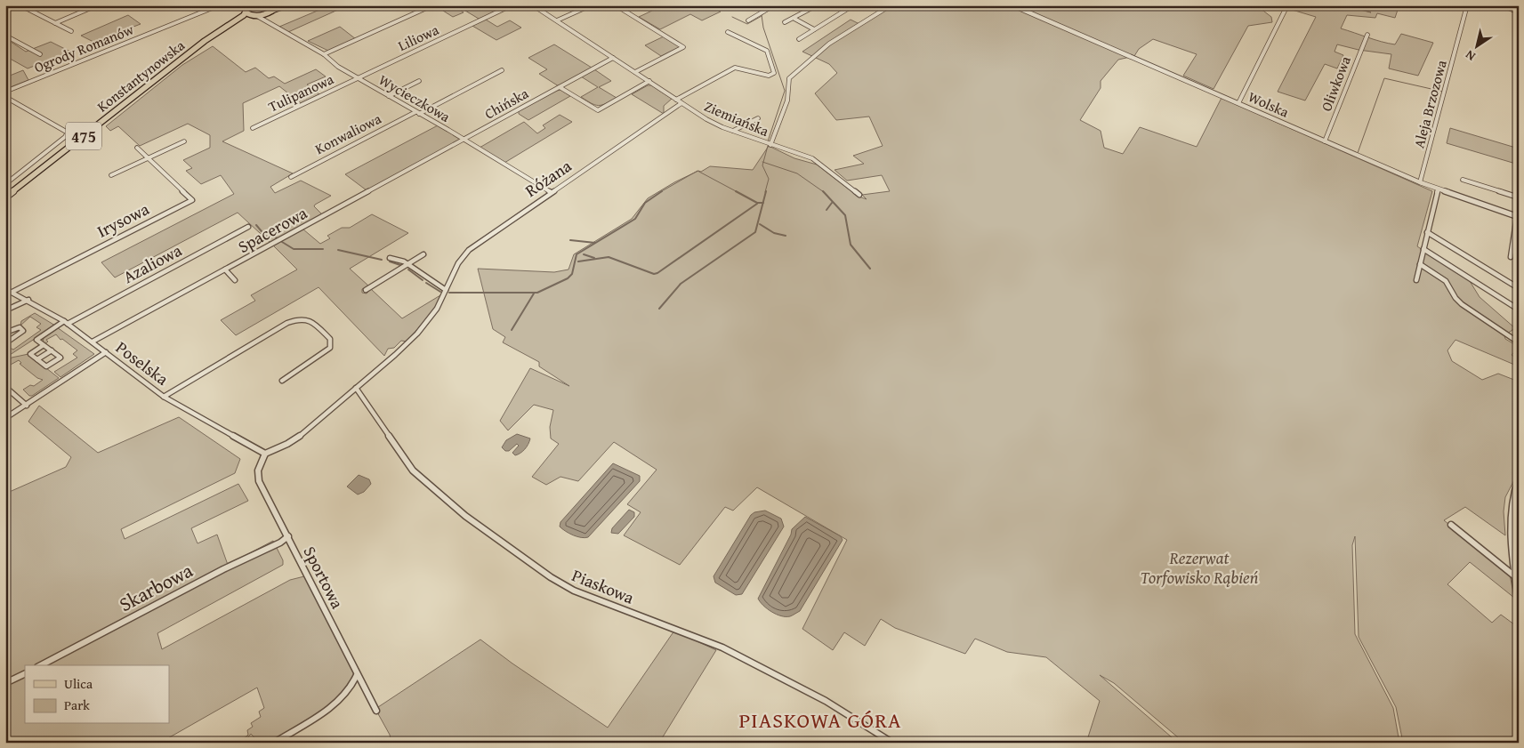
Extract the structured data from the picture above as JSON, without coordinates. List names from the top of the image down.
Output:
{
  "streets": {
    "main road": ["Konstantynowska", "475"],
    "street": [
      "Liliowa",
      "Ogrody Romanów",
      "Oliwkowa",
      "Tulipanowa",
      "Wycieczkowa",
      "Chińska",
      "Wolska",
      "Aleja Brzozowa",
      "Ziemiańska",
      "Konwaliowa",
      "Różana",
      "Irysowa",
      "Spacerowa",
      "Azaliowa",
      "Poselska",
      "Sportowa",
      "Piaskowa",
      "Skarbowa"
    ]
  },
  "crossings": [
    ["Liliowa", "Tulipanowa"],
    ["Liliowa", "Wycieczkowa"],
    ["Konstantynowska", "475"],
    ["Oliwkowa", "Wolska"],
    ["Tulipanowa", "Wycieczkowa"],
    ["Wycieczkowa", "Chińska"],
    ["Wycieczkowa", "Konwaliowa"],
    ["Wycieczkowa", "475"],
    ["Wycieczkowa", "Różana"],
    ["Wycieczkowa", "Spacerowa"],
    ["Chińska", "Ziemiańska"],
    ["Chińska", "Spacerowa"],
    ["Wolska", "Aleja Brzozowa"],
    ["Ziemiańska", "Różana"],
    ["Różana", "Poselska"],
    ["Różana", "Sportowa"],
    ["Różana", "Piaskowa"],
    ["Irysowa", "Poselska"],
    ["Spacerowa", "Poselska"],
    ["Azaliowa", "Poselska"],
    ["Poselska", "Sportowa"],
    ["Sportowa", "Skarbowa"]
  ],
  "districts": ["PIASKOWA GÓRA"],
  "parks": ["Rezerwat Torfowisko Rąbień"],
  "legend": ["Ulica", "Park"],
  "north": "bottom left"
}
